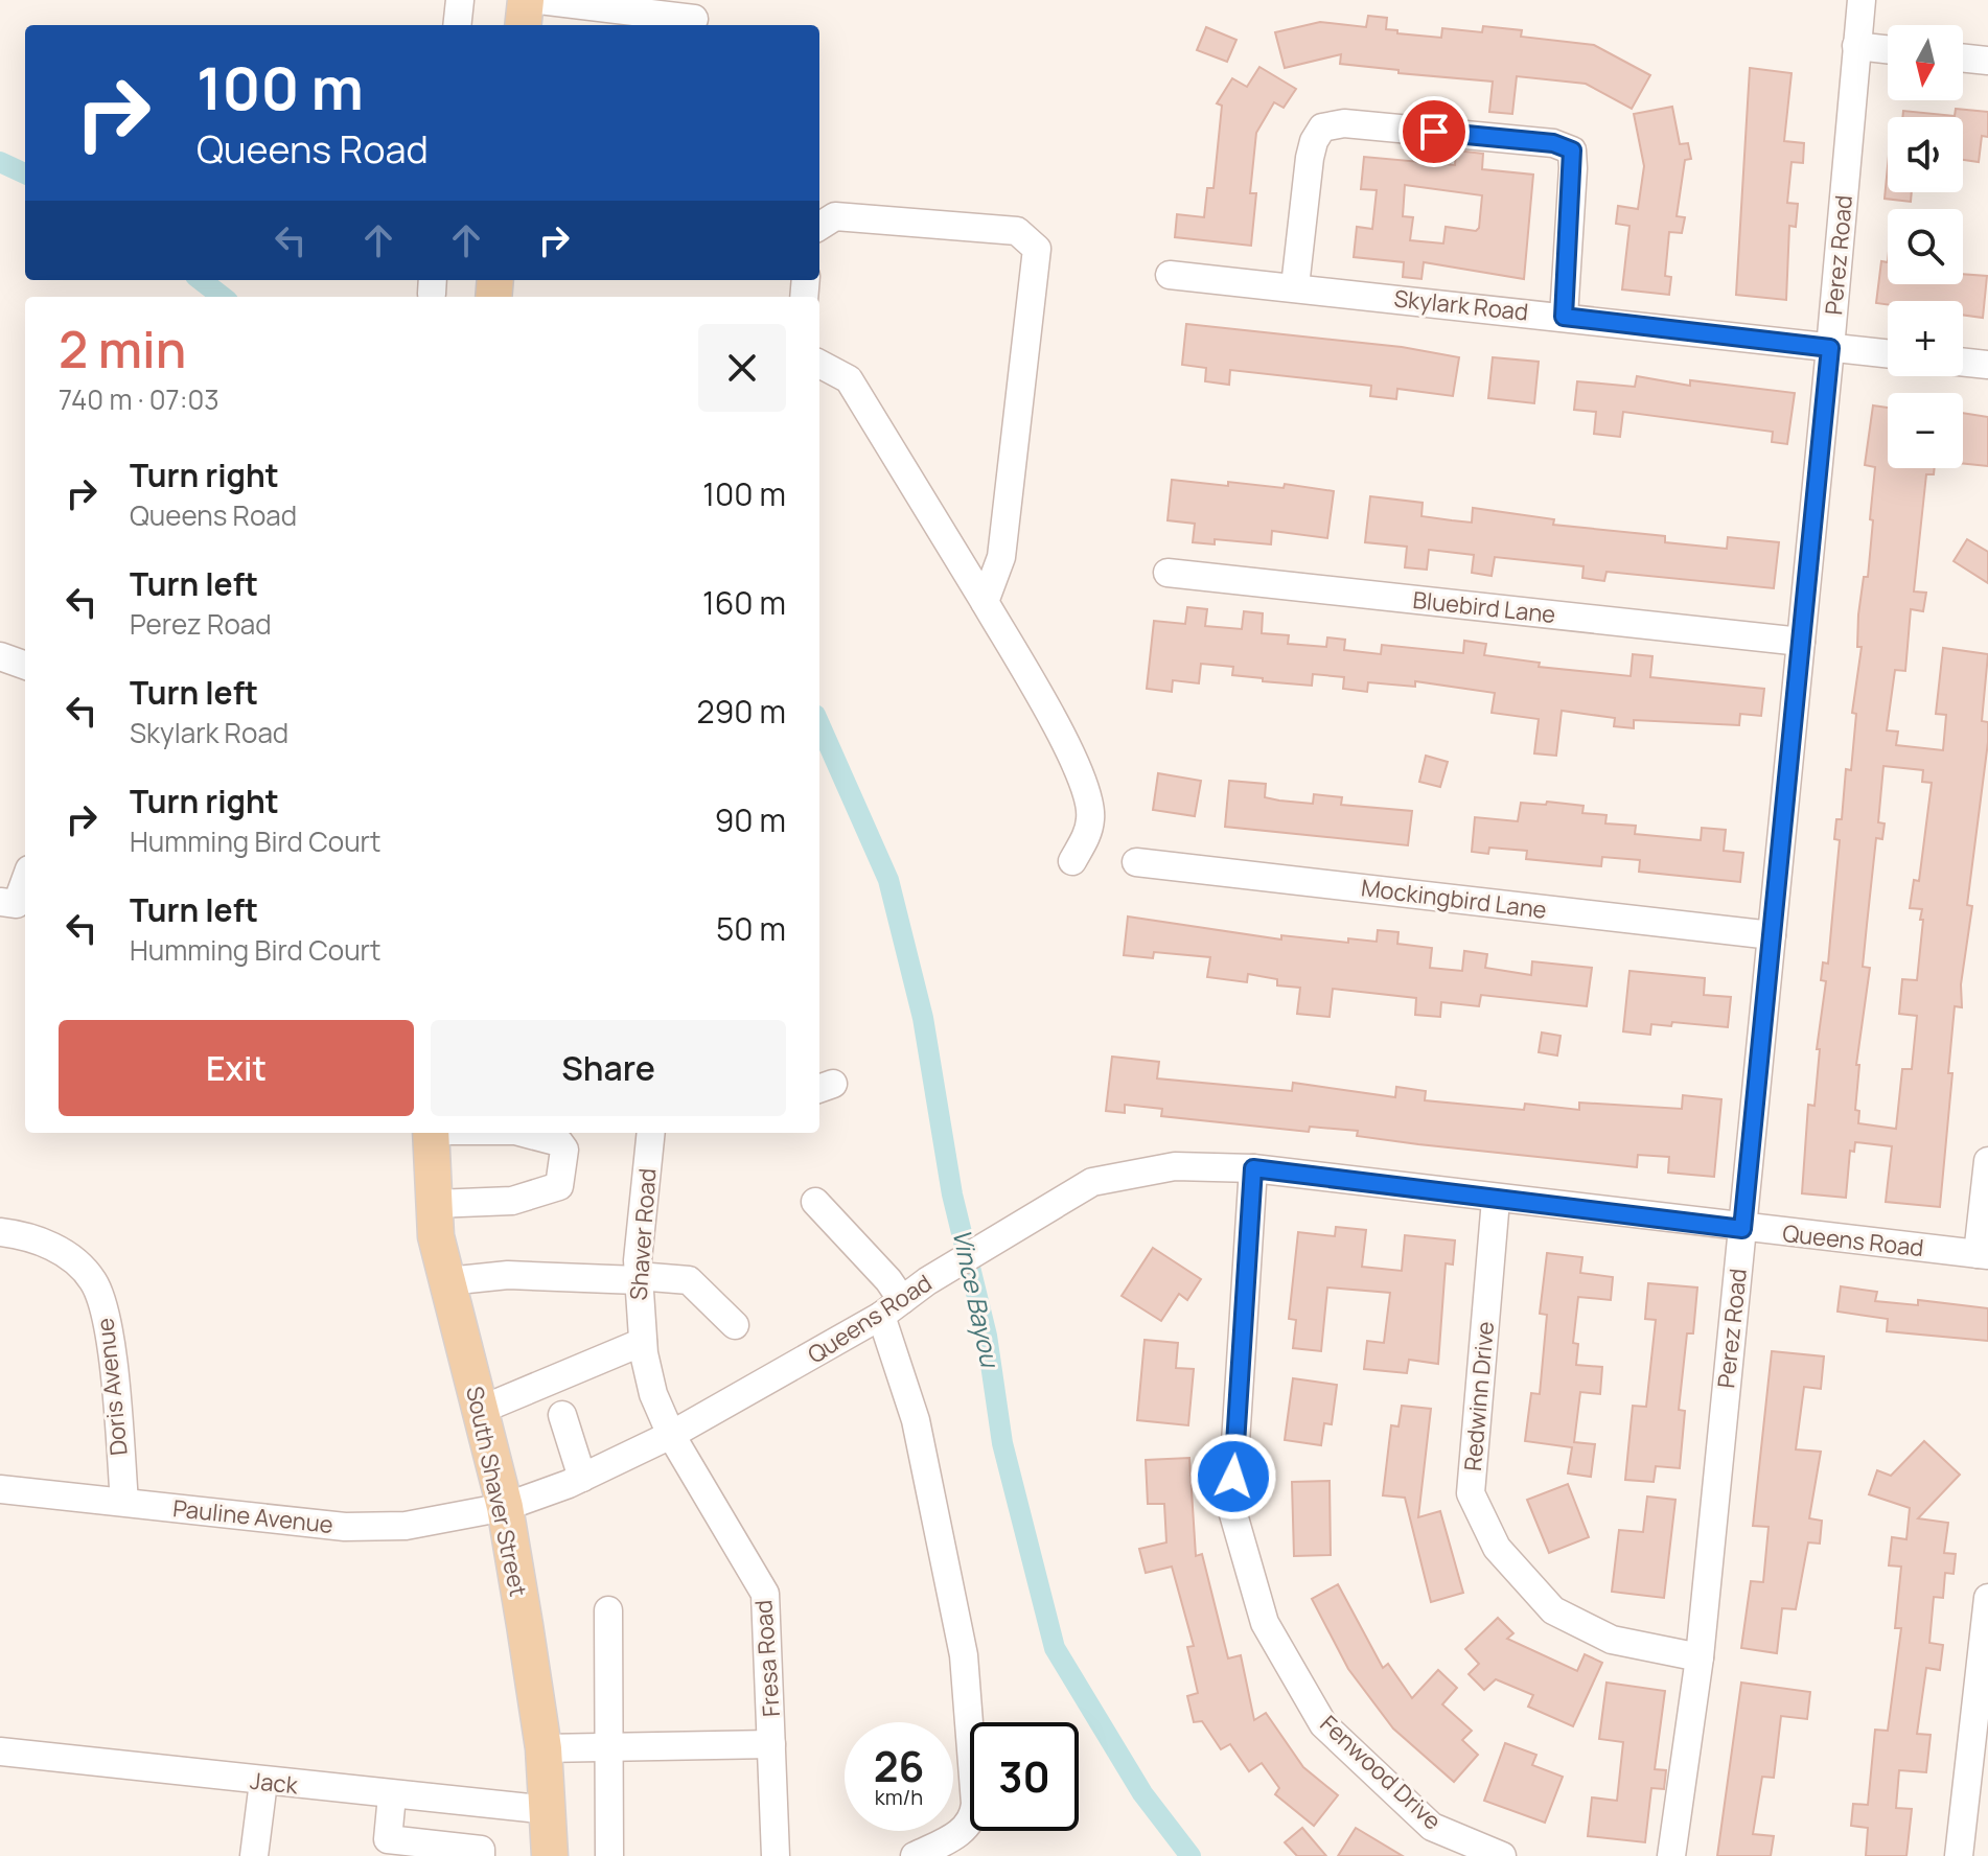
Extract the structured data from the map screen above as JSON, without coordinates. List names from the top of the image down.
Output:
{
  "streets": {
    "main road": ["South Shaver Street"],
    "street": [
      "Perez Road",
      "Skylark Road",
      "Bluebird Lane",
      "Mockingbird Lane",
      "Shaver Road",
      "Queens Road",
      "Doris Avenue",
      "Redwinn Drive",
      "Pauline Avenue",
      "Fresa Road",
      "Fenwood Drive",
      "Jack"
    ]
  },
  "crossings": [
    ["Perez Road", "Skylark Road"],
    ["Perez Road", "Bluebird Lane"],
    ["Perez Road", "Mockingbird Lane"],
    ["Perez Road", "Queens Road"],
    ["Perez Road", "Redwinn Drive"],
    ["Shaver Road", "Queens Road"],
    ["Shaver Road", "Fresa Road"],
    ["Queens Road", "Redwinn Drive"],
    ["Queens Road", "South Shaver Street"],
    ["Queens Road", "Pauline Avenue"],
    ["Queens Road", "Fresa Road"],
    ["Queens Road", "Fenwood Drive"],
    ["Doris Avenue", "Pauline Avenue"],
    ["South Shaver Street", "Pauline Avenue"],
    ["South Shaver Street", "Jack"]
  ],
  "water": ["Vince Bayou"],
  "north": "bottom",
  "page": {
    "map_buttons": ["+", "−"],
    "turn": ["100 m", "Queens Road"],
    "heading": ["2 min", "740 m · 07:03"],
    "list": [
      {
        "name": "Turn right",
        "note": "Queens Road",
        "value": "100 m"
      },
      {
        "name": "Turn left",
        "note": "Perez Road",
        "value": "160 m"
      },
      {
        "name": "Turn left",
        "note": "Skylark Road",
        "value": "290 m"
      },
      {
        "name": "Turn right",
        "note": "Humming Bird Court",
        "value": "90 m"
      },
      {
        "name": "Turn left",
        "note": "Humming Bird Court",
        "value": "50 m"
      }
    ],
    "buttons": ["Exit", "Share"],
    "speed": "26 km/h",
    "limit": "30"
  }
}
